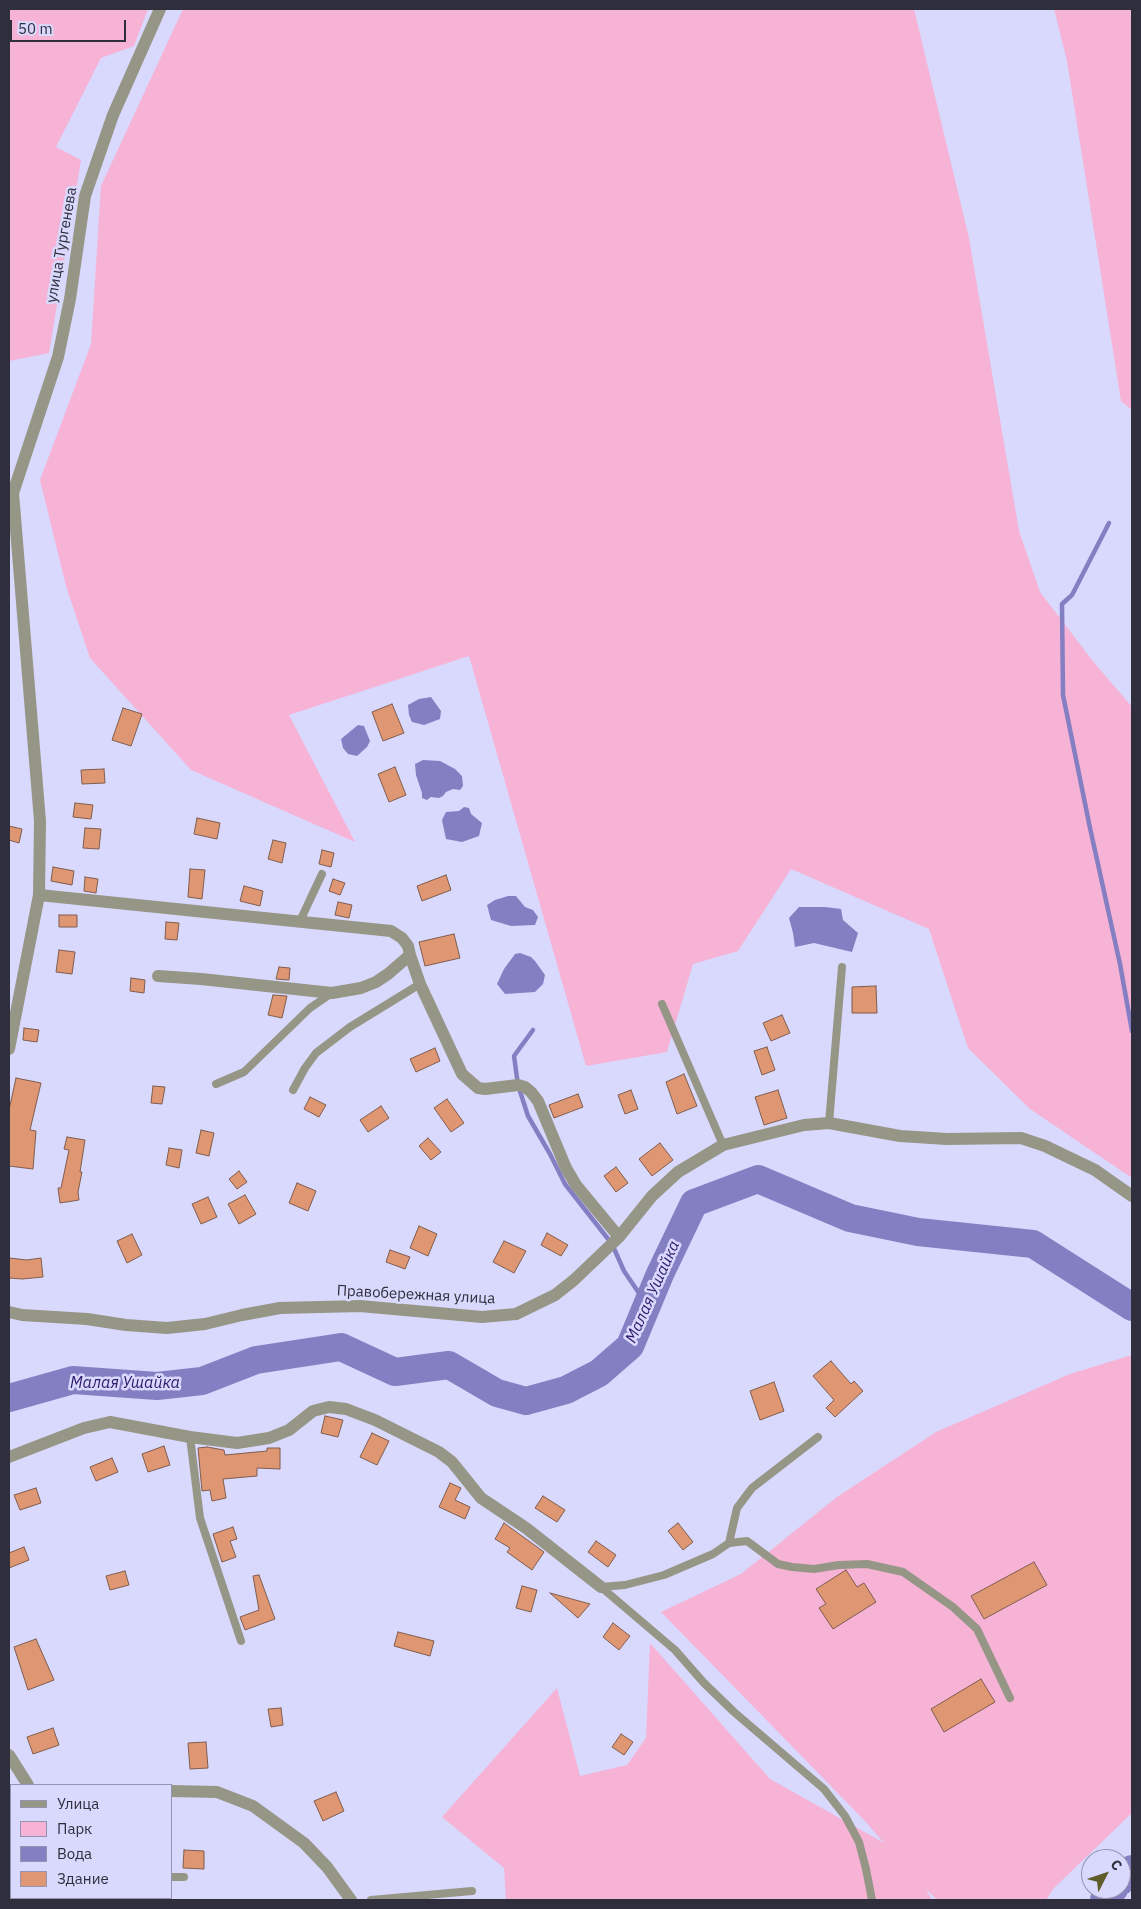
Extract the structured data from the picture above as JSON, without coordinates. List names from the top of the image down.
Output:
{
  "streets": {
    "street": ["улица Тургенева", "Правобережная улица"]
  },
  "water": ["Малая Ушайка"],
  "legend": [
    "Улица",
    "Парк",
    "Вода",
    "Здание"
  ],
  "scale_bar": "50 m",
  "north": "top right"
}
